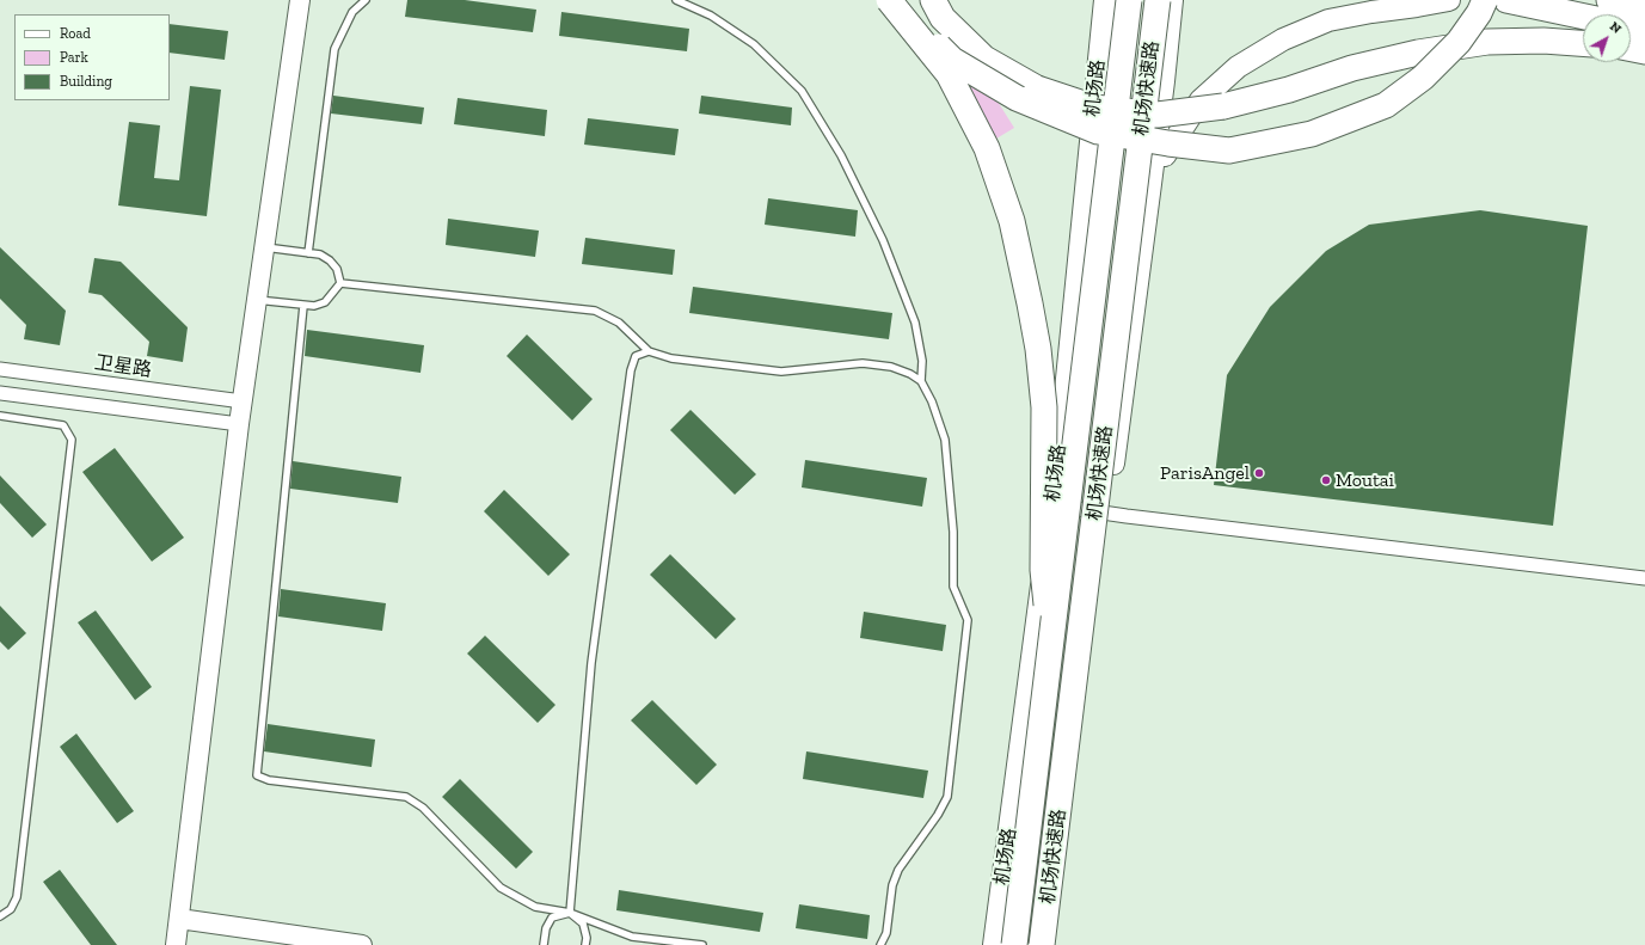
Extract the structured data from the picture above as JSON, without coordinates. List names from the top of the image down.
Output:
{
  "streets": {
    "highway": ["机场快速路"],
    "main road": ["机场路"],
    "street": ["卫星路"]
  },
  "places": ["ParisAngel", "Moutai"],
  "legend": ["Road", "Park", "Building"],
  "north": "top right"
}
